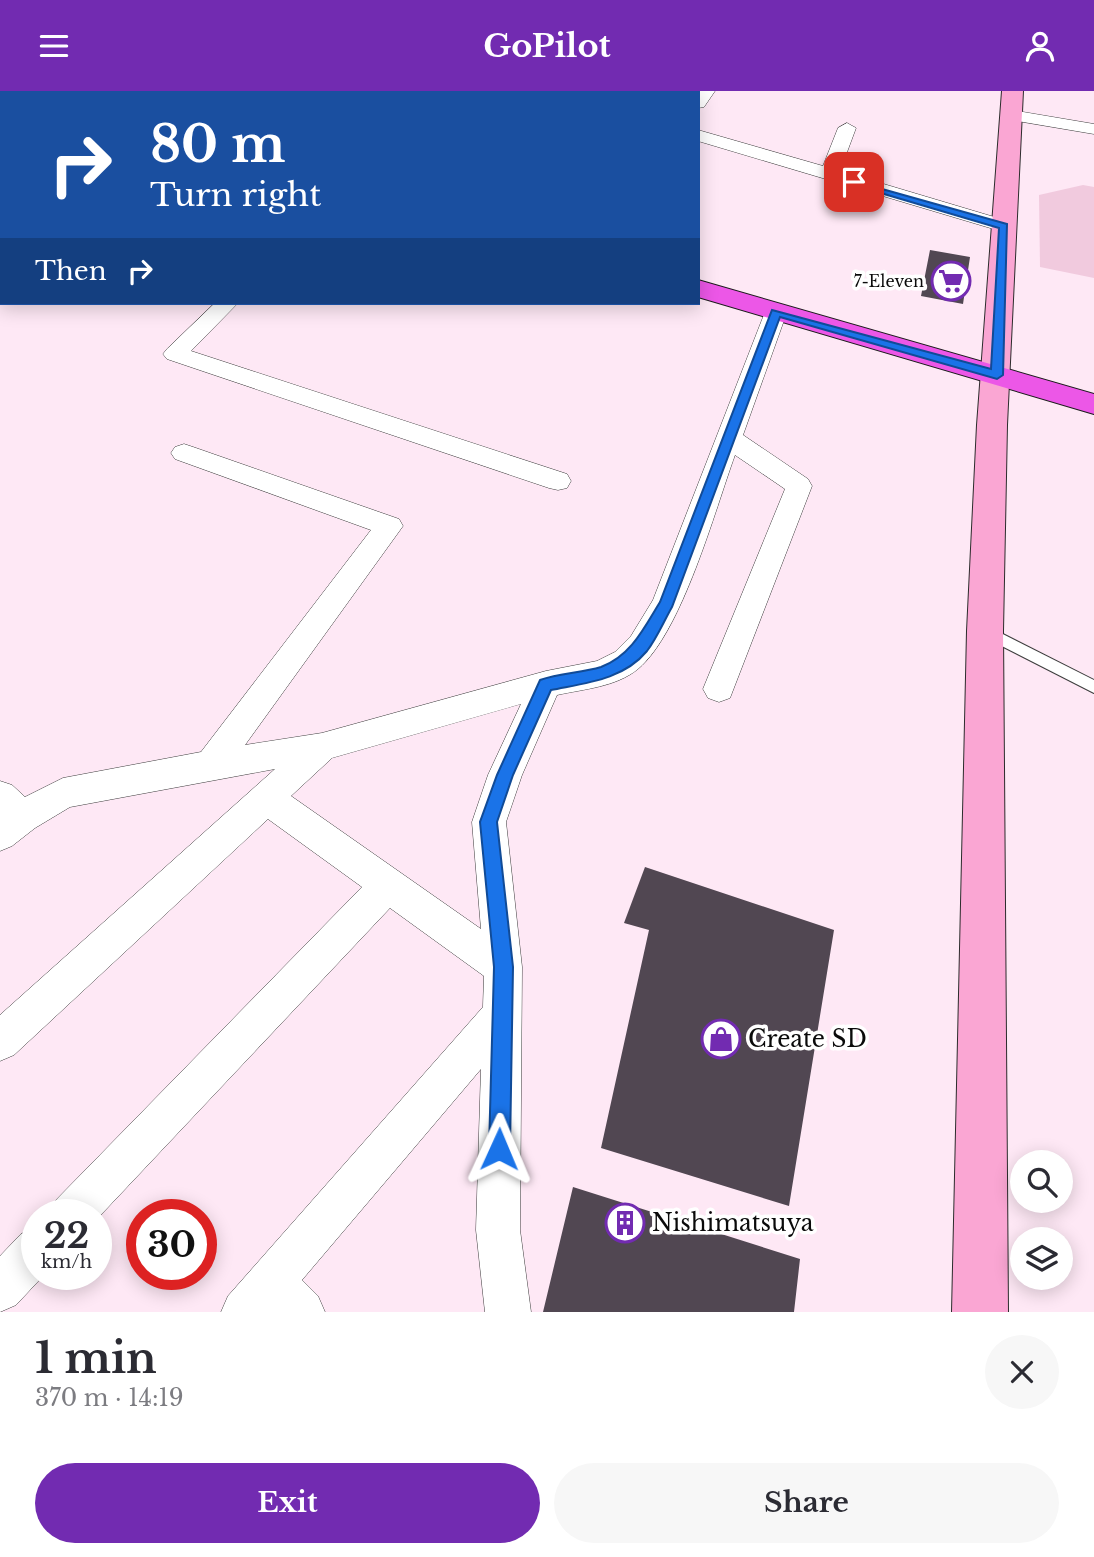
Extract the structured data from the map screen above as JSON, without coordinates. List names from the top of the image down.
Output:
{
  "places": {
    "supermarket": ["7-Eleven"],
    "shop": ["Create SD"],
    "building": ["Nishimatsuya"]
  },
  "page": {
    "header": "GoPilot",
    "turn": ["80 m", "Turn right"],
    "then": "Then",
    "speed": "22 km/h",
    "limit": "30",
    "heading": ["1 min", "370 m · 14:19"],
    "buttons": ["Exit", "Share"]
  }
}
